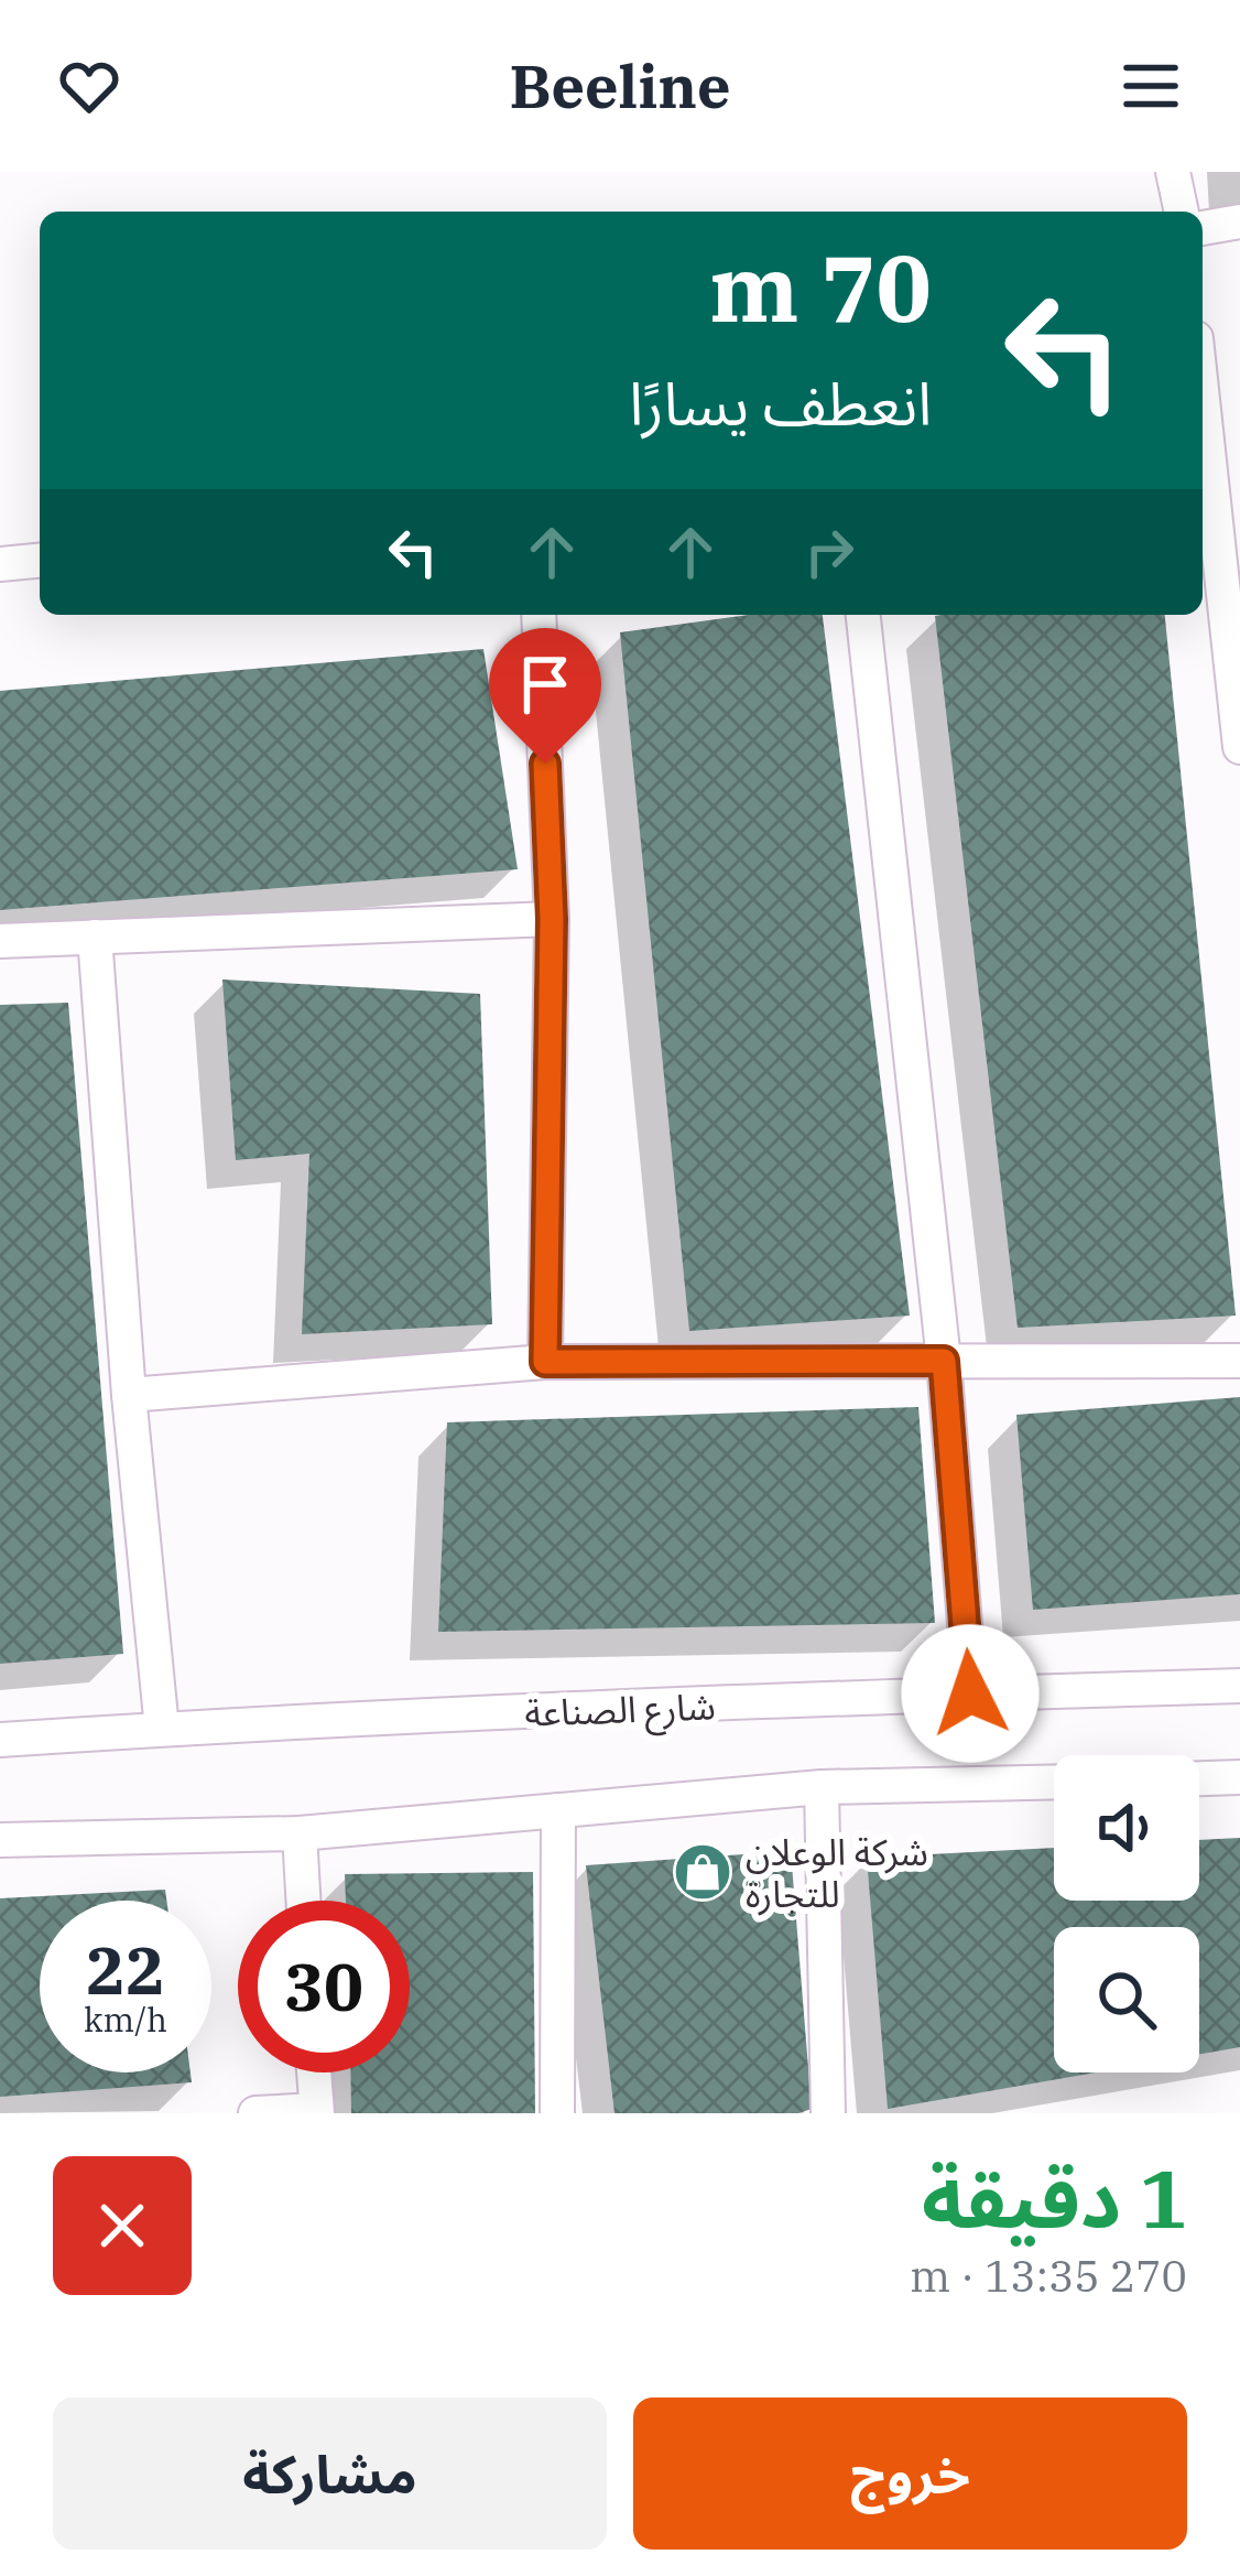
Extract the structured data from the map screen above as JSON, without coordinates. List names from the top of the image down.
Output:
{
  "streets": {
    "street": ["شارع الصناعة"]
  },
  "places": {
    "shop": ["شركة الوعلان للتجارة"]
  },
  "page": {
    "header": "Beeline",
    "turn": ["70 m", "انعطف يسارًا"],
    "speed": "22 km/h",
    "limit": "30",
    "heading": ["1 دقيقة", "270 m · 13:35"],
    "buttons": ["خروج", "مشاركة"]
  }
}
